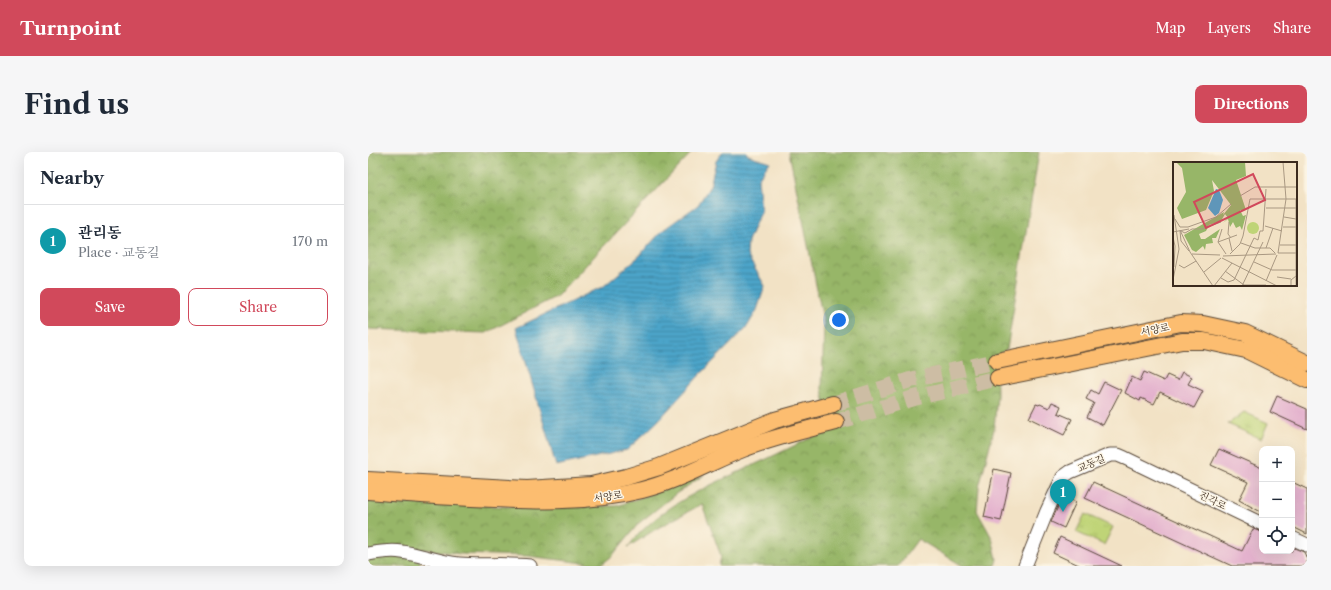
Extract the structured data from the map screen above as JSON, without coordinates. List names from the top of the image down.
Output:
{
  "streets": {
    "main road": ["서양로"],
    "street": ["교동길", "진각로"]
  },
  "crossings": [
    ["교동길", "진각로"]
  ],
  "page": {
    "header": "Turnpoint",
    "nav": ["Map", "Layers", "Share"],
    "buttons": [
      "Directions",
      ["Save", "Share"]
    ],
    "title": "Find us",
    "heading": "Nearby",
    "list": [
      {
        "mark": "1",
        "name": "관리동",
        "note": "Place · 교동길",
        "value": "170 m"
      }
    ],
    "map_buttons": ["+", "−"],
    "pins": "1"
  }
}
